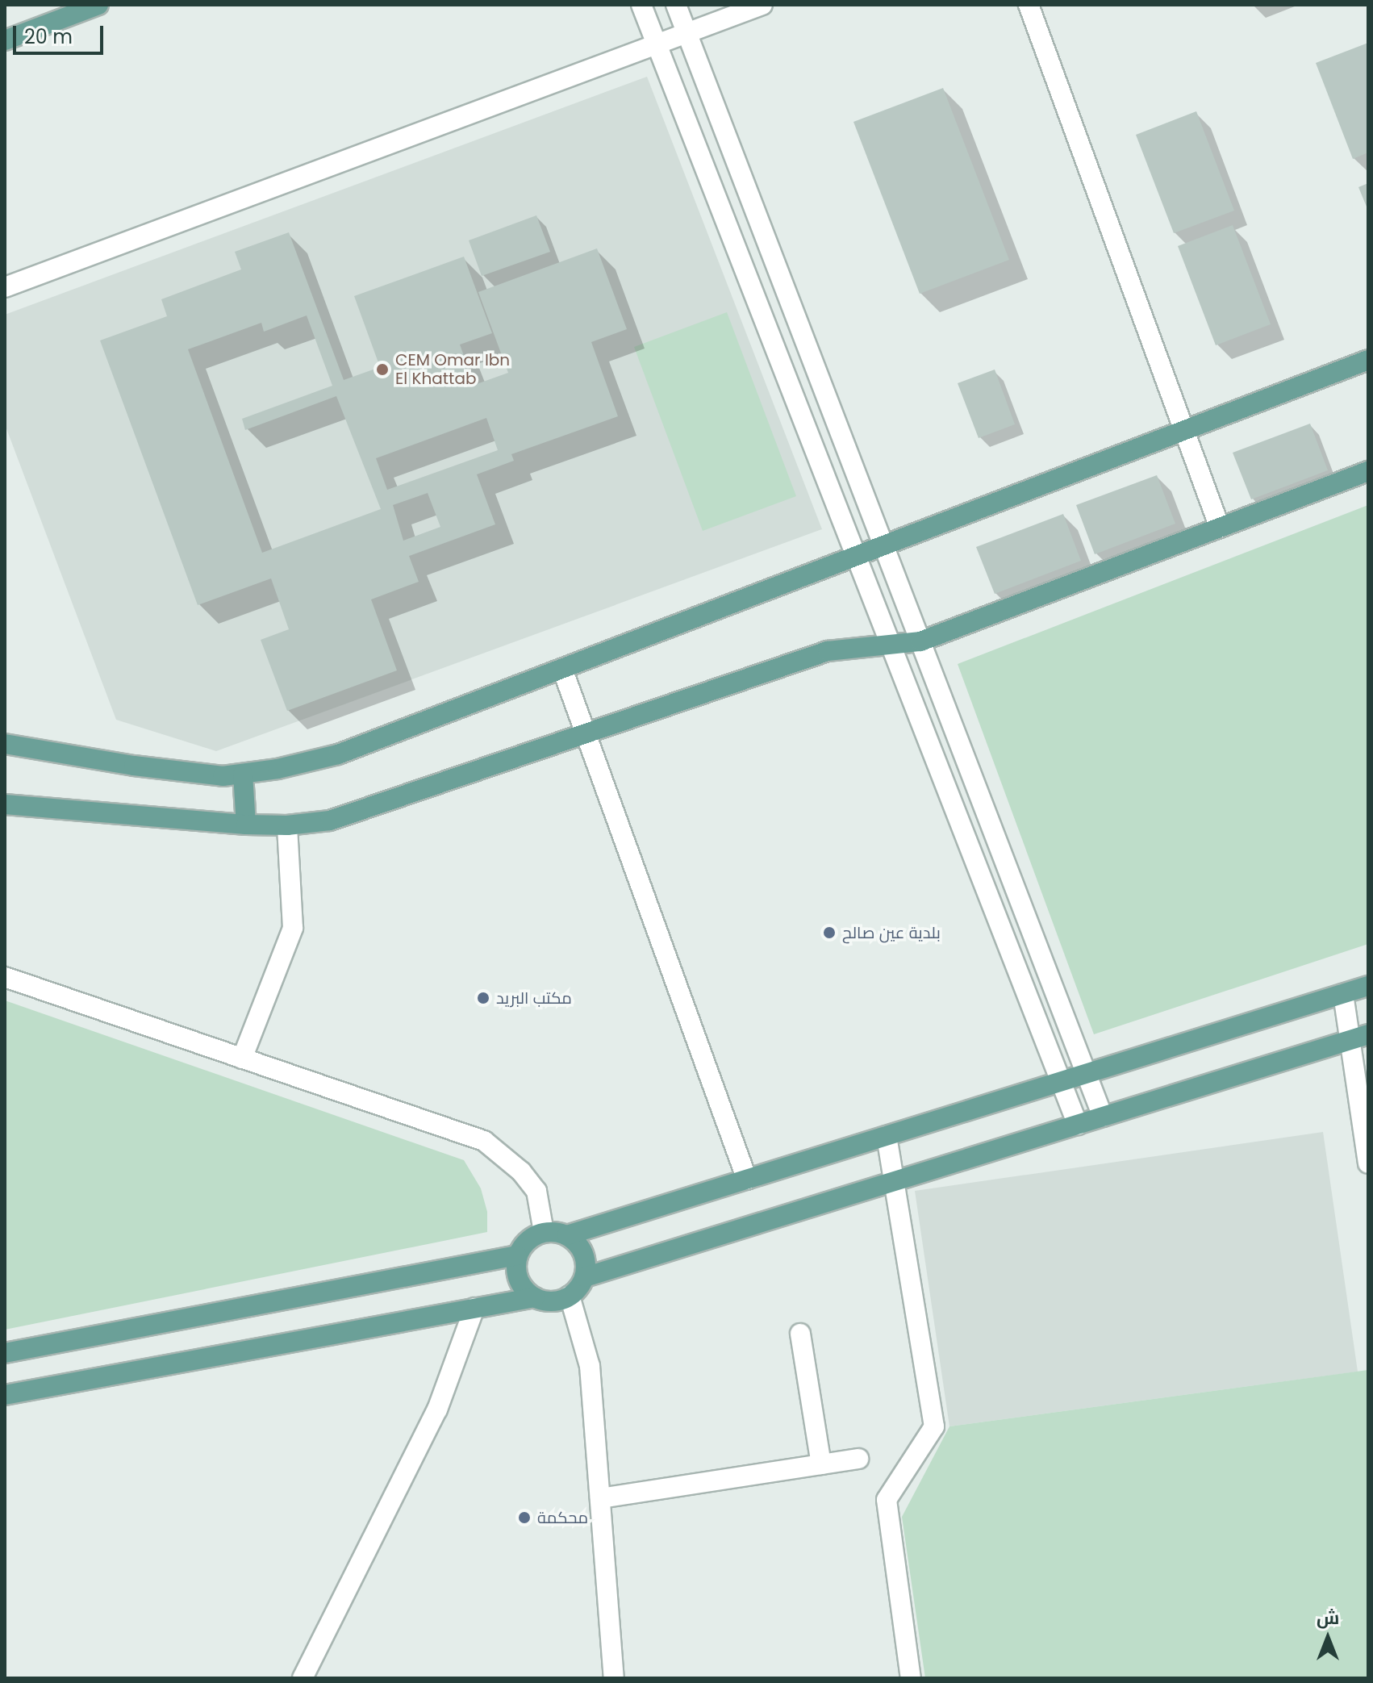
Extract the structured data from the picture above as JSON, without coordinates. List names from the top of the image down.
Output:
{
  "places": [
    "CEM Omar Ibn El Khattab",
    "بلدية عين صالح",
    "مكتب البريد",
    "محكمة"
  ],
  "scale_bar": "20 m",
  "north": "top"
}
